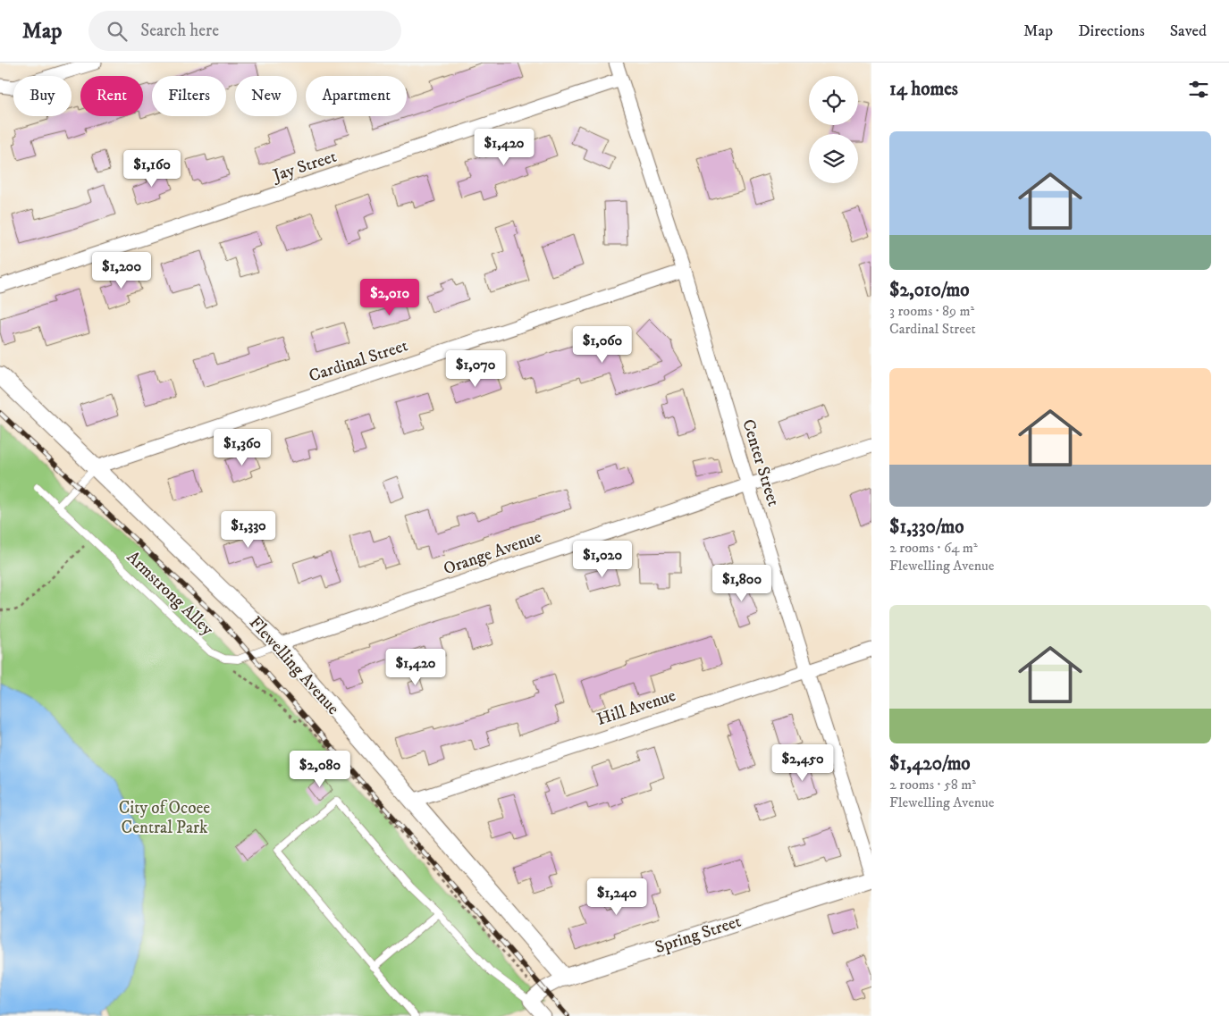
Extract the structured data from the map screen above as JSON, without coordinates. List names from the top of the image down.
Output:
{
  "streets": {
    "street": [
      "Jay Street",
      "Cardinal Street",
      "Center Street",
      "Orange Avenue",
      "Flewelling Avenue",
      "Hill Avenue",
      "Spring Street"
    ],
    "lane": ["Armstrong Alley"]
  },
  "crossings": [
    ["Jay Street", "Center Street"],
    ["Cardinal Street", "Center Street"],
    ["Cardinal Street", "Flewelling Avenue"],
    ["Center Street", "Orange Avenue"],
    ["Center Street", "Hill Avenue"],
    ["Orange Avenue", "Armstrong Alley"],
    ["Orange Avenue", "Flewelling Avenue"],
    ["Armstrong Alley", "Flewelling Avenue"],
    ["Flewelling Avenue", "Hill Avenue"],
    ["Flewelling Avenue", "Spring Street"]
  ],
  "parks": ["City of Ocoee Central Park"],
  "page": {
    "header": "Map",
    "search": "Search here",
    "nav": ["Map", "Directions", "Saved"],
    "heading": "14 homes",
    "chip": [
      "Buy",
      "Rent",
      "Filters",
      "New",
      "Apartment"
    ],
    "list": [
      {
        "name": "$2,010/mo",
        "note": "3 rooms · 89 m² · Cardinal Street"
      },
      {
        "name": "$1,330/mo",
        "note": "2 rooms · 64 m² · Flewelling Avenue"
      },
      {
        "name": "$1,420/mo",
        "note": "2 rooms · 58 m² · Flewelling Avenue"
      }
    ],
    "price": [
      "$1,420",
      "$1,160",
      "$1,200",
      "$2,010",
      "$1,060",
      "$1,070",
      "$1,360",
      "$1,330",
      "$1,020",
      "$1,800",
      "$1,420",
      "$2,450",
      "$2,080",
      "$1,240"
    ]
  }
}
